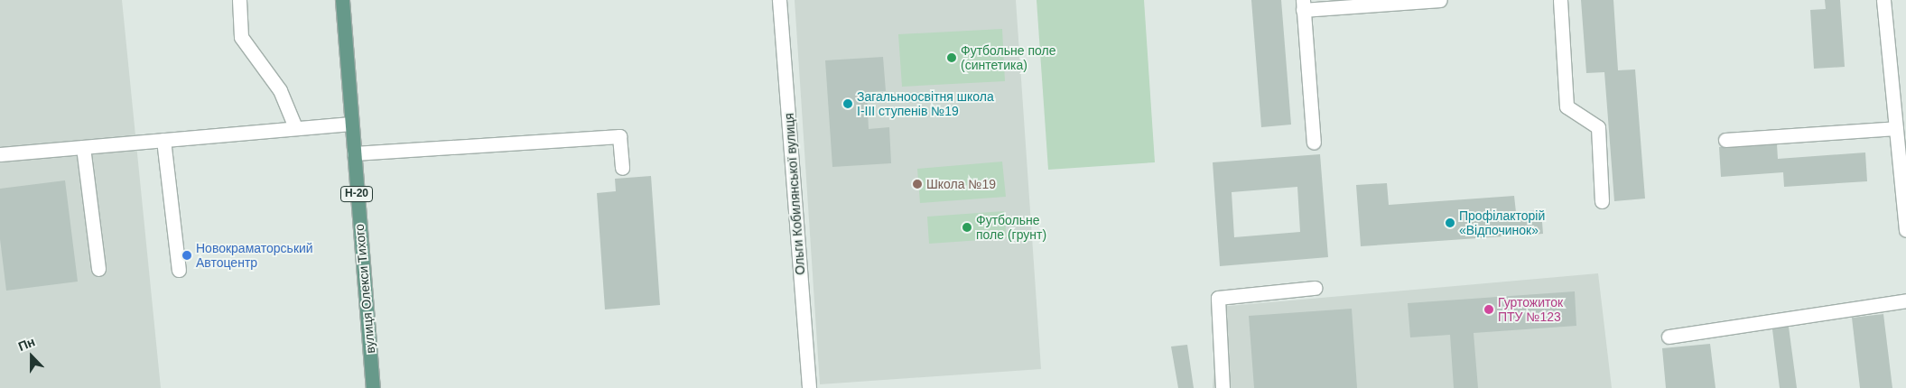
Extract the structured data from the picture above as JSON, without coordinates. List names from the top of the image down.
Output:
{
  "streets": {
    "main road": ["Н-20", "вулиця Олекси Тихого"],
    "street": ["Ольги Кобилянської вулиця"]
  },
  "places": [
    "Футбольне поле (синтетика)",
    "Загальноосвітня школа І-ІІІ ступенів №19",
    "Школа №19",
    "Профілакторій «Відпочинок»",
    "Футбольне поле (грунт)",
    "Новокраматорський Автоцентр",
    "Гуртожиток ПТУ №123"
  ],
  "north": "top"
}
